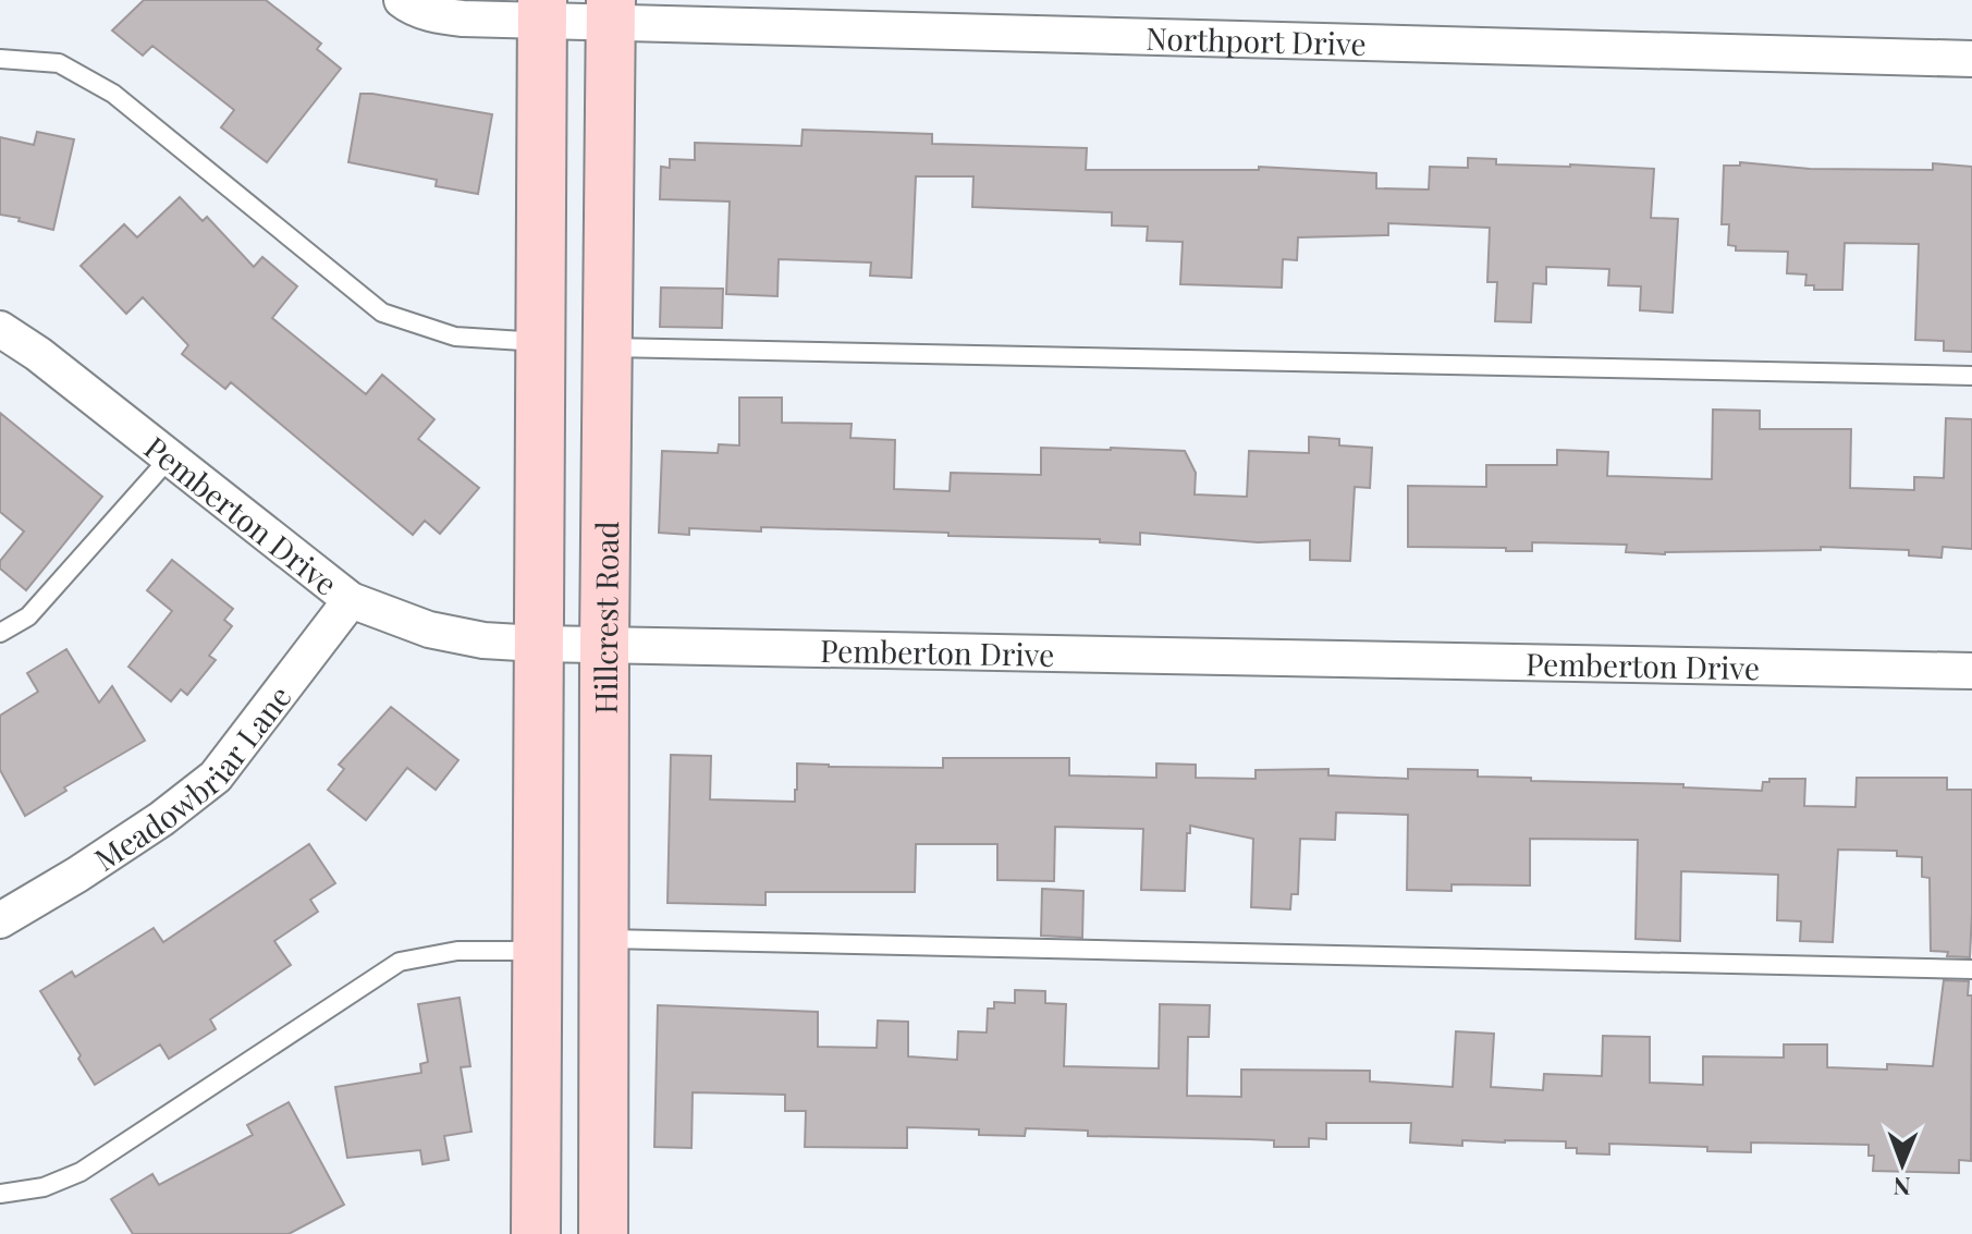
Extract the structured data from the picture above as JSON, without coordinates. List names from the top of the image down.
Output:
{
  "streets": {
    "main road": ["Hillcrest Road"],
    "street": ["Northport Drive", "Pemberton Drive", "Meadowbriar Lane"]
  },
  "crossings": [
    ["Northport Drive", "Hillcrest Road"],
    ["Pemberton Drive", "Hillcrest Road"],
    ["Pemberton Drive", "Meadowbriar Lane"]
  ],
  "north": "bottom"
}
